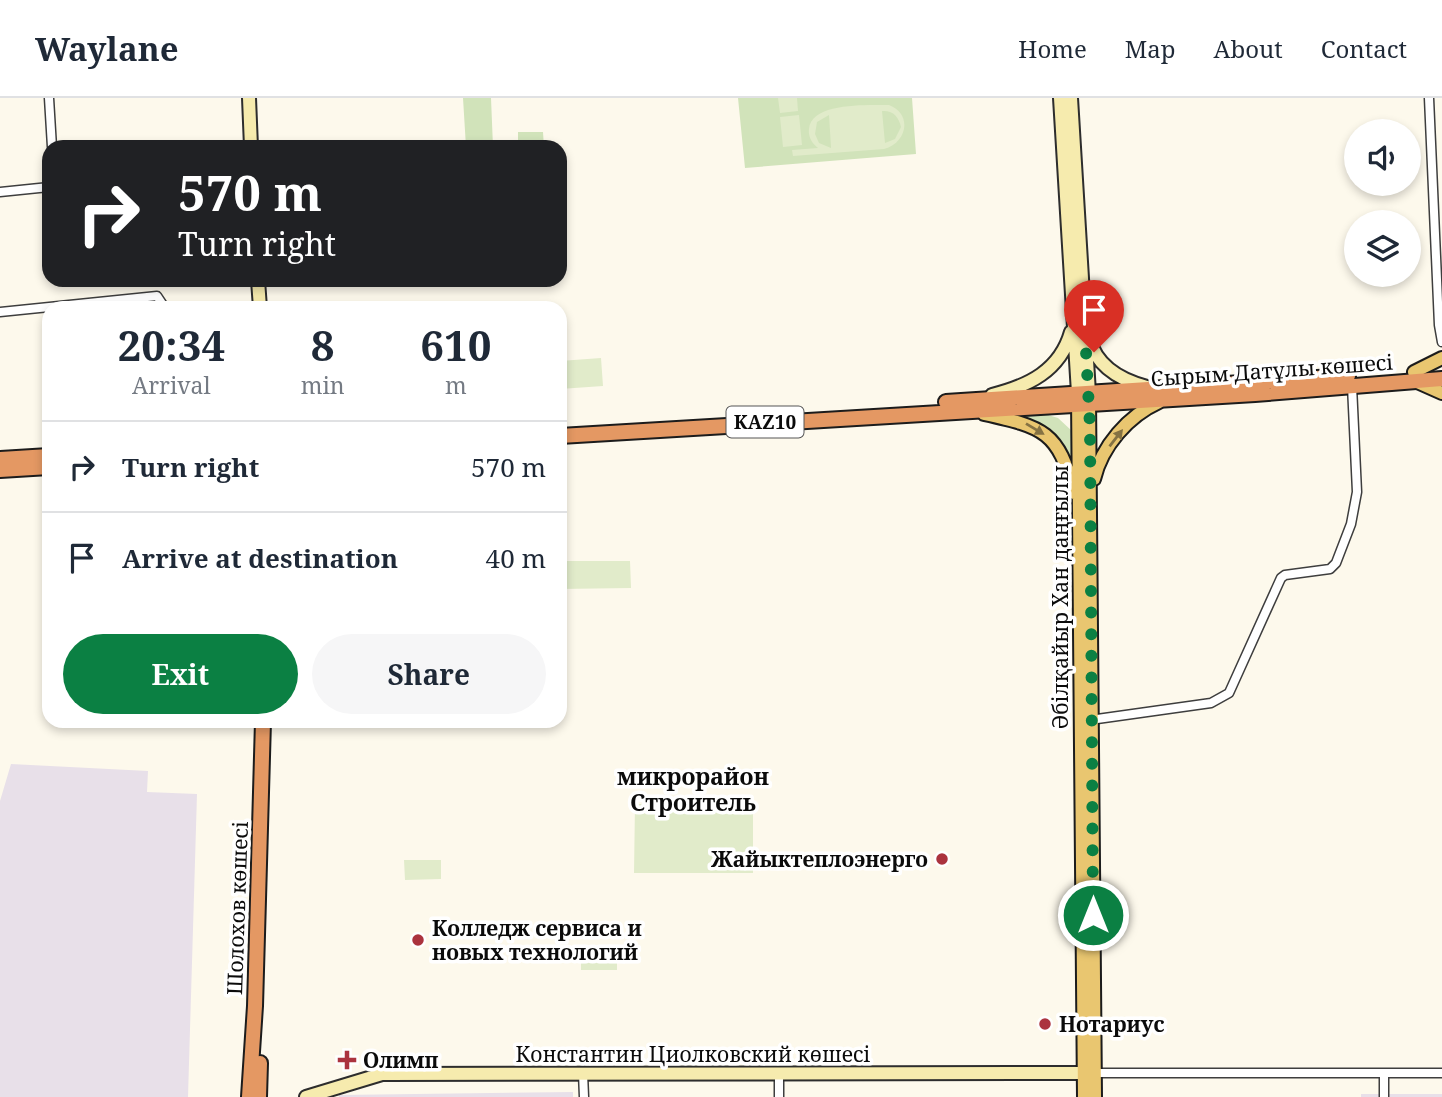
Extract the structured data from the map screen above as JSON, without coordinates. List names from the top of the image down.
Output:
{
  "streets": {
    "highway": ["Сырым Датұлы көшесі", "KAZ10", "Шолохов көшесі"],
    "main road": ["Әбілқайыр Хан даңғылы", "Константин Циолковский көшесі"]
  },
  "crossings": [
    ["Сырым Датұлы көшесі", "Әбілқайыр Хан даңғылы"],
    ["Әбілқайыр Хан даңғылы", "Константин Циолковский көшесі"]
  ],
  "districts": ["микрорайон Строитель"],
  "places": {
    "other": ["Жайыктеплоэнерго", "Колледж сервиса и новых технологий", "Нотариус"],
    "health": ["Олимп"]
  },
  "page": {
    "header": "Waylane",
    "nav": [
      "Home",
      "Map",
      "About",
      "Contact"
    ],
    "turn": ["570 m", "Turn right"],
    "eta": [
      "20:34",
      "Arrival",
      "8",
      "min",
      "610",
      "m"
    ],
    "list": [
      {
        "name": "Turn right",
        "value": "570 m"
      },
      {
        "name": "Arrive at destination",
        "value": "40 m"
      }
    ],
    "buttons": ["Exit", "Share"]
  }
}
